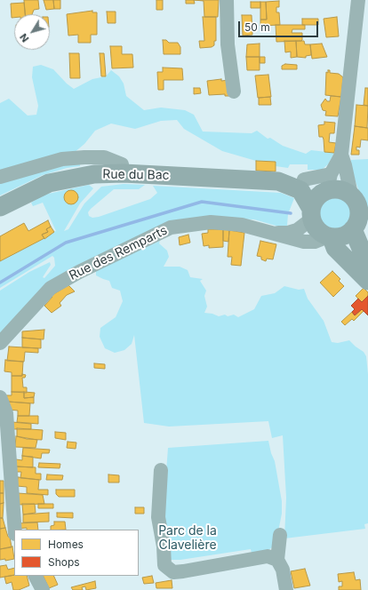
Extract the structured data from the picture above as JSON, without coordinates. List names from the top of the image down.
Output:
{
  "streets": {
    "main road": ["Rue du Bac"],
    "street": ["Rue des Remparts"]
  },
  "parks": ["Parc de la Clavelière"],
  "legend": ["Homes", "Shops"],
  "scale_bar": "50 m",
  "north": "bottom left"
}
